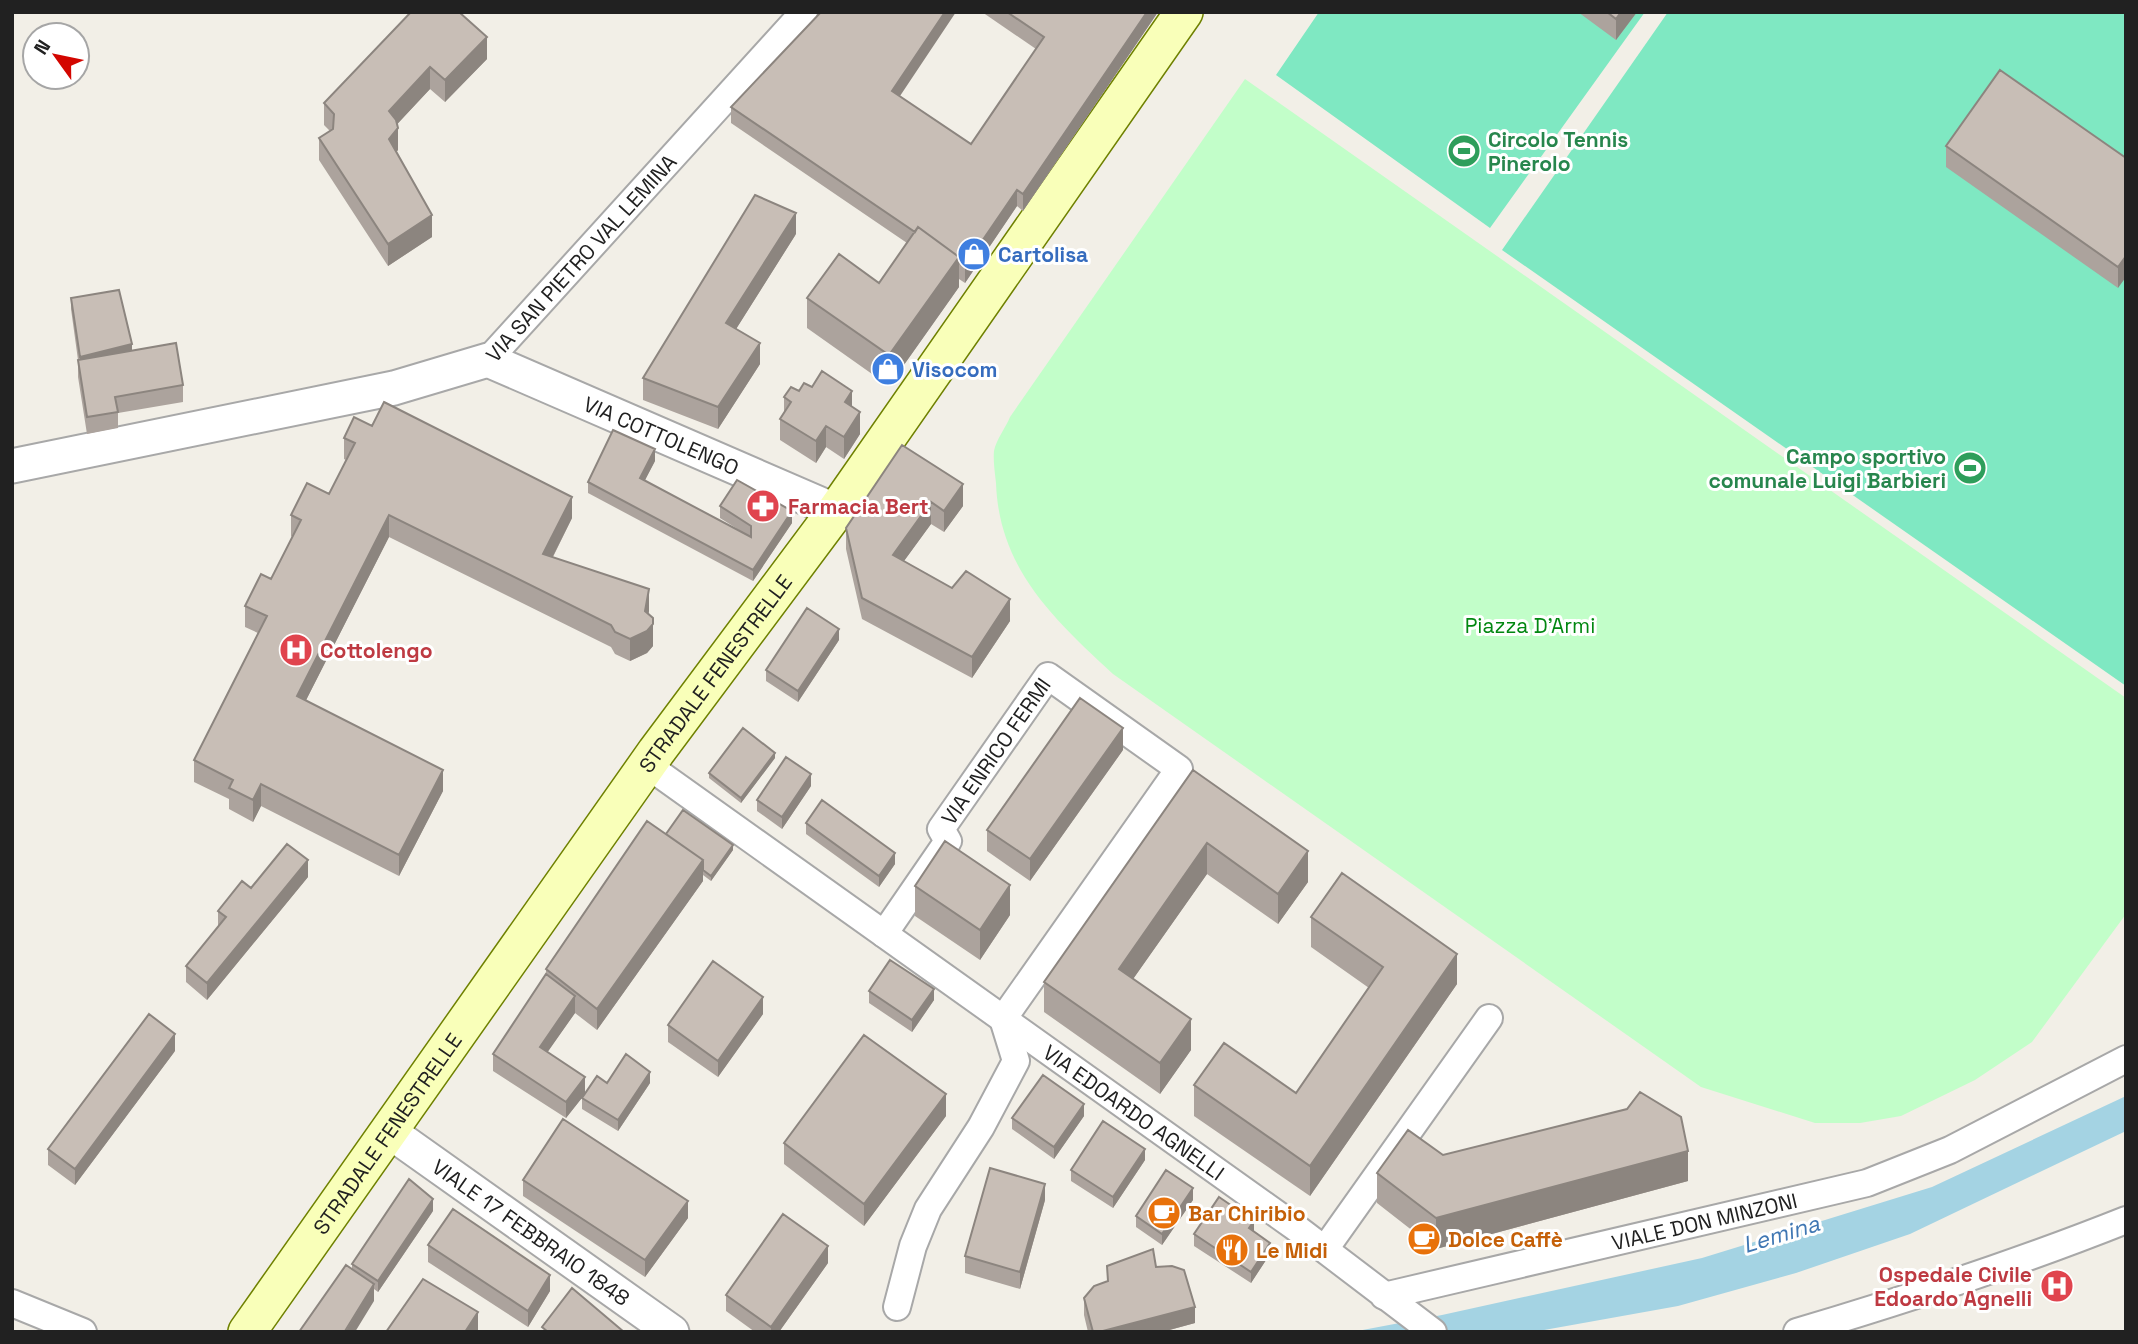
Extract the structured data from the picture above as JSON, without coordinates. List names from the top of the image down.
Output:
{
  "streets": {
    "main road": ["STRADALE FENESTRELLE"],
    "street": [
      "VIA SAN PIETRO VAL LEMINA",
      "VIA COTTOLENGO",
      "VIA ENRICO FERMI",
      "VIA EDOARDO AGNELLI",
      "VIALE DON MINZONI",
      "VIALE 17 FEBBRAIO 1848"
    ]
  },
  "crossings": [
    ["VIA SAN PIETRO VAL LEMINA", "VIA COTTOLENGO"],
    ["VIA COTTOLENGO", "STRADALE FENESTRELLE"],
    ["STRADALE FENESTRELLE", "VIA EDOARDO AGNELLI"],
    ["STRADALE FENESTRELLE", "VIALE 17 FEBBRAIO 1848"],
    ["VIA ENRICO FERMI", "VIA EDOARDO AGNELLI"],
    ["VIA EDOARDO AGNELLI", "VIALE DON MINZONI"]
  ],
  "water": ["Lemina"],
  "parks": ["Piazza D'Armi"],
  "places": {
    "sports": ["Circolo Tennis Pinerolo", "Campo sportivo comunale Luigi Barbieri"],
    "shop": ["Cartolisa", "Visocom"],
    "pharmacy": ["Farmacia Bert"],
    "hospital": ["Cottolengo", "Ospedale Civile Edoardo Agnelli"],
    "cafe": ["Bar Chiribio", "Dolce Caffè"],
    "restaurant": ["Le Midi"]
  },
  "north": "top left"
}
